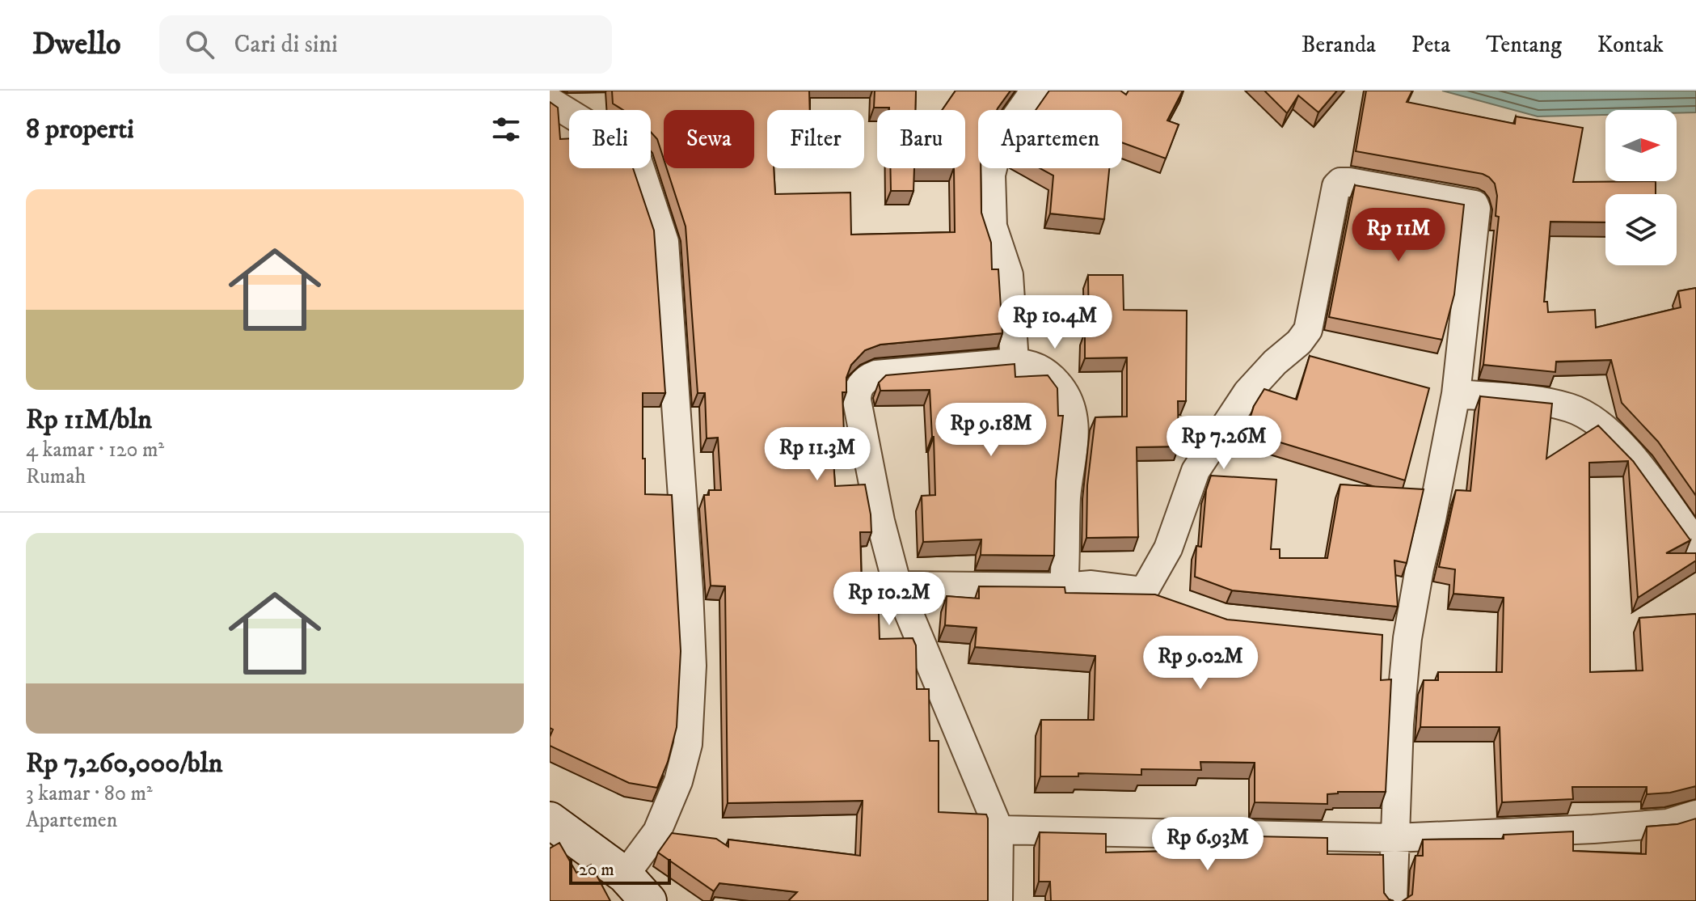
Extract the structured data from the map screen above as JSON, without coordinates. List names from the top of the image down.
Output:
{
  "scale_bar": "20 m",
  "north": "right",
  "page": {
    "header": "Dwello",
    "search": "Cari di sini",
    "nav": [
      "Beranda",
      "Peta",
      "Tentang",
      "Kontak"
    ],
    "heading": "8 properti",
    "chip": [
      "Beli",
      "Sewa",
      "Filter",
      "Baru",
      "Apartemen"
    ],
    "list": [
      {
        "name": "Rp 11M/bln",
        "note": "4 kamar · 120 m² · Rumah"
      },
      {
        "name": "Rp 7,260,000/bln",
        "note": "3 kamar · 80 m² · Apartemen"
      }
    ],
    "price": [
      "Rp 11M",
      "Rp 10.4M",
      "Rp 9.18M",
      "Rp 7.26M",
      "Rp 11.3M",
      "Rp 10.2M",
      "Rp 9.02M",
      "Rp 6.93M"
    ],
    "scale": "20 m"
  }
}
